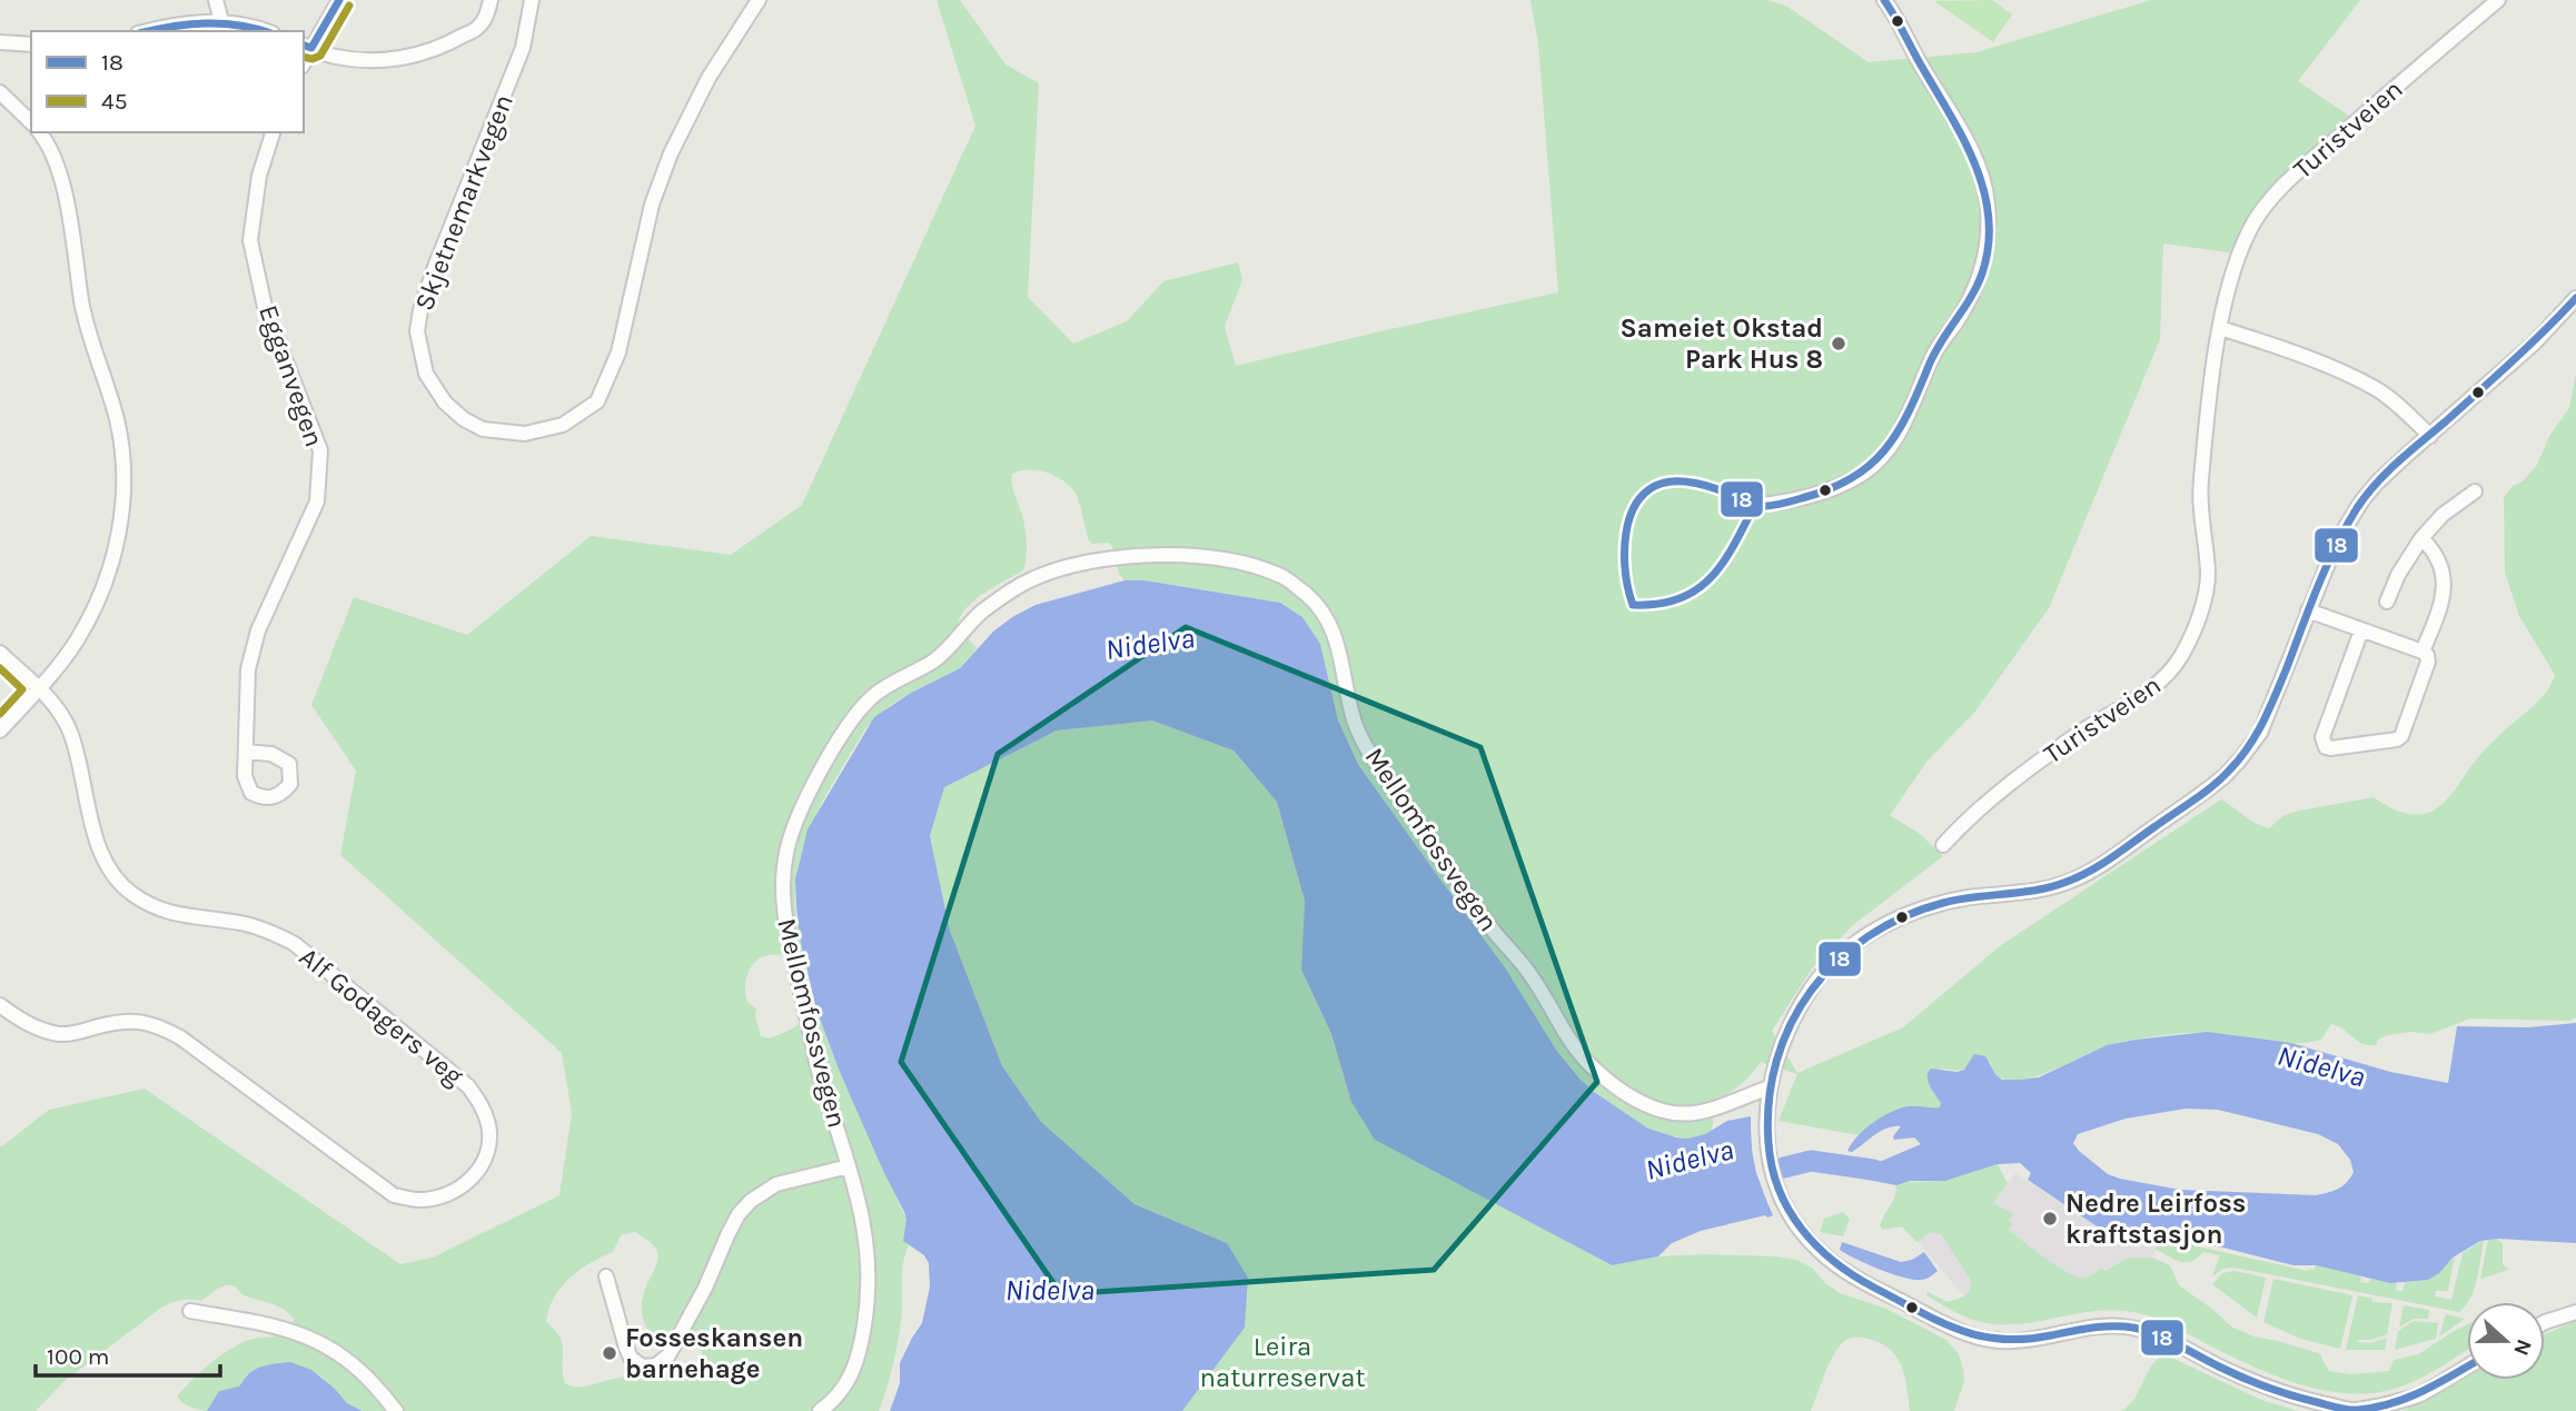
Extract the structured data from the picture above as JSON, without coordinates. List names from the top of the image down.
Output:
{
  "streets": {
    "street": [
      "Turistveien",
      "Skjetnemarkvegen",
      "Egganvegen",
      "Mellomfossvegen",
      "Alf Godagers veg"
    ]
  },
  "water": ["Nidelva"],
  "parks": ["Leira naturreservat"],
  "places": ["Sameiet Okstad Park Hus 8", "Nedre Leirfoss kraftstasjon", "Fosseskansen barnehage"],
  "lines": ["transit line 18", "transit line 45"],
  "legend": ["18", "45"],
  "scale_bar": "100 m",
  "north": "right"
}
